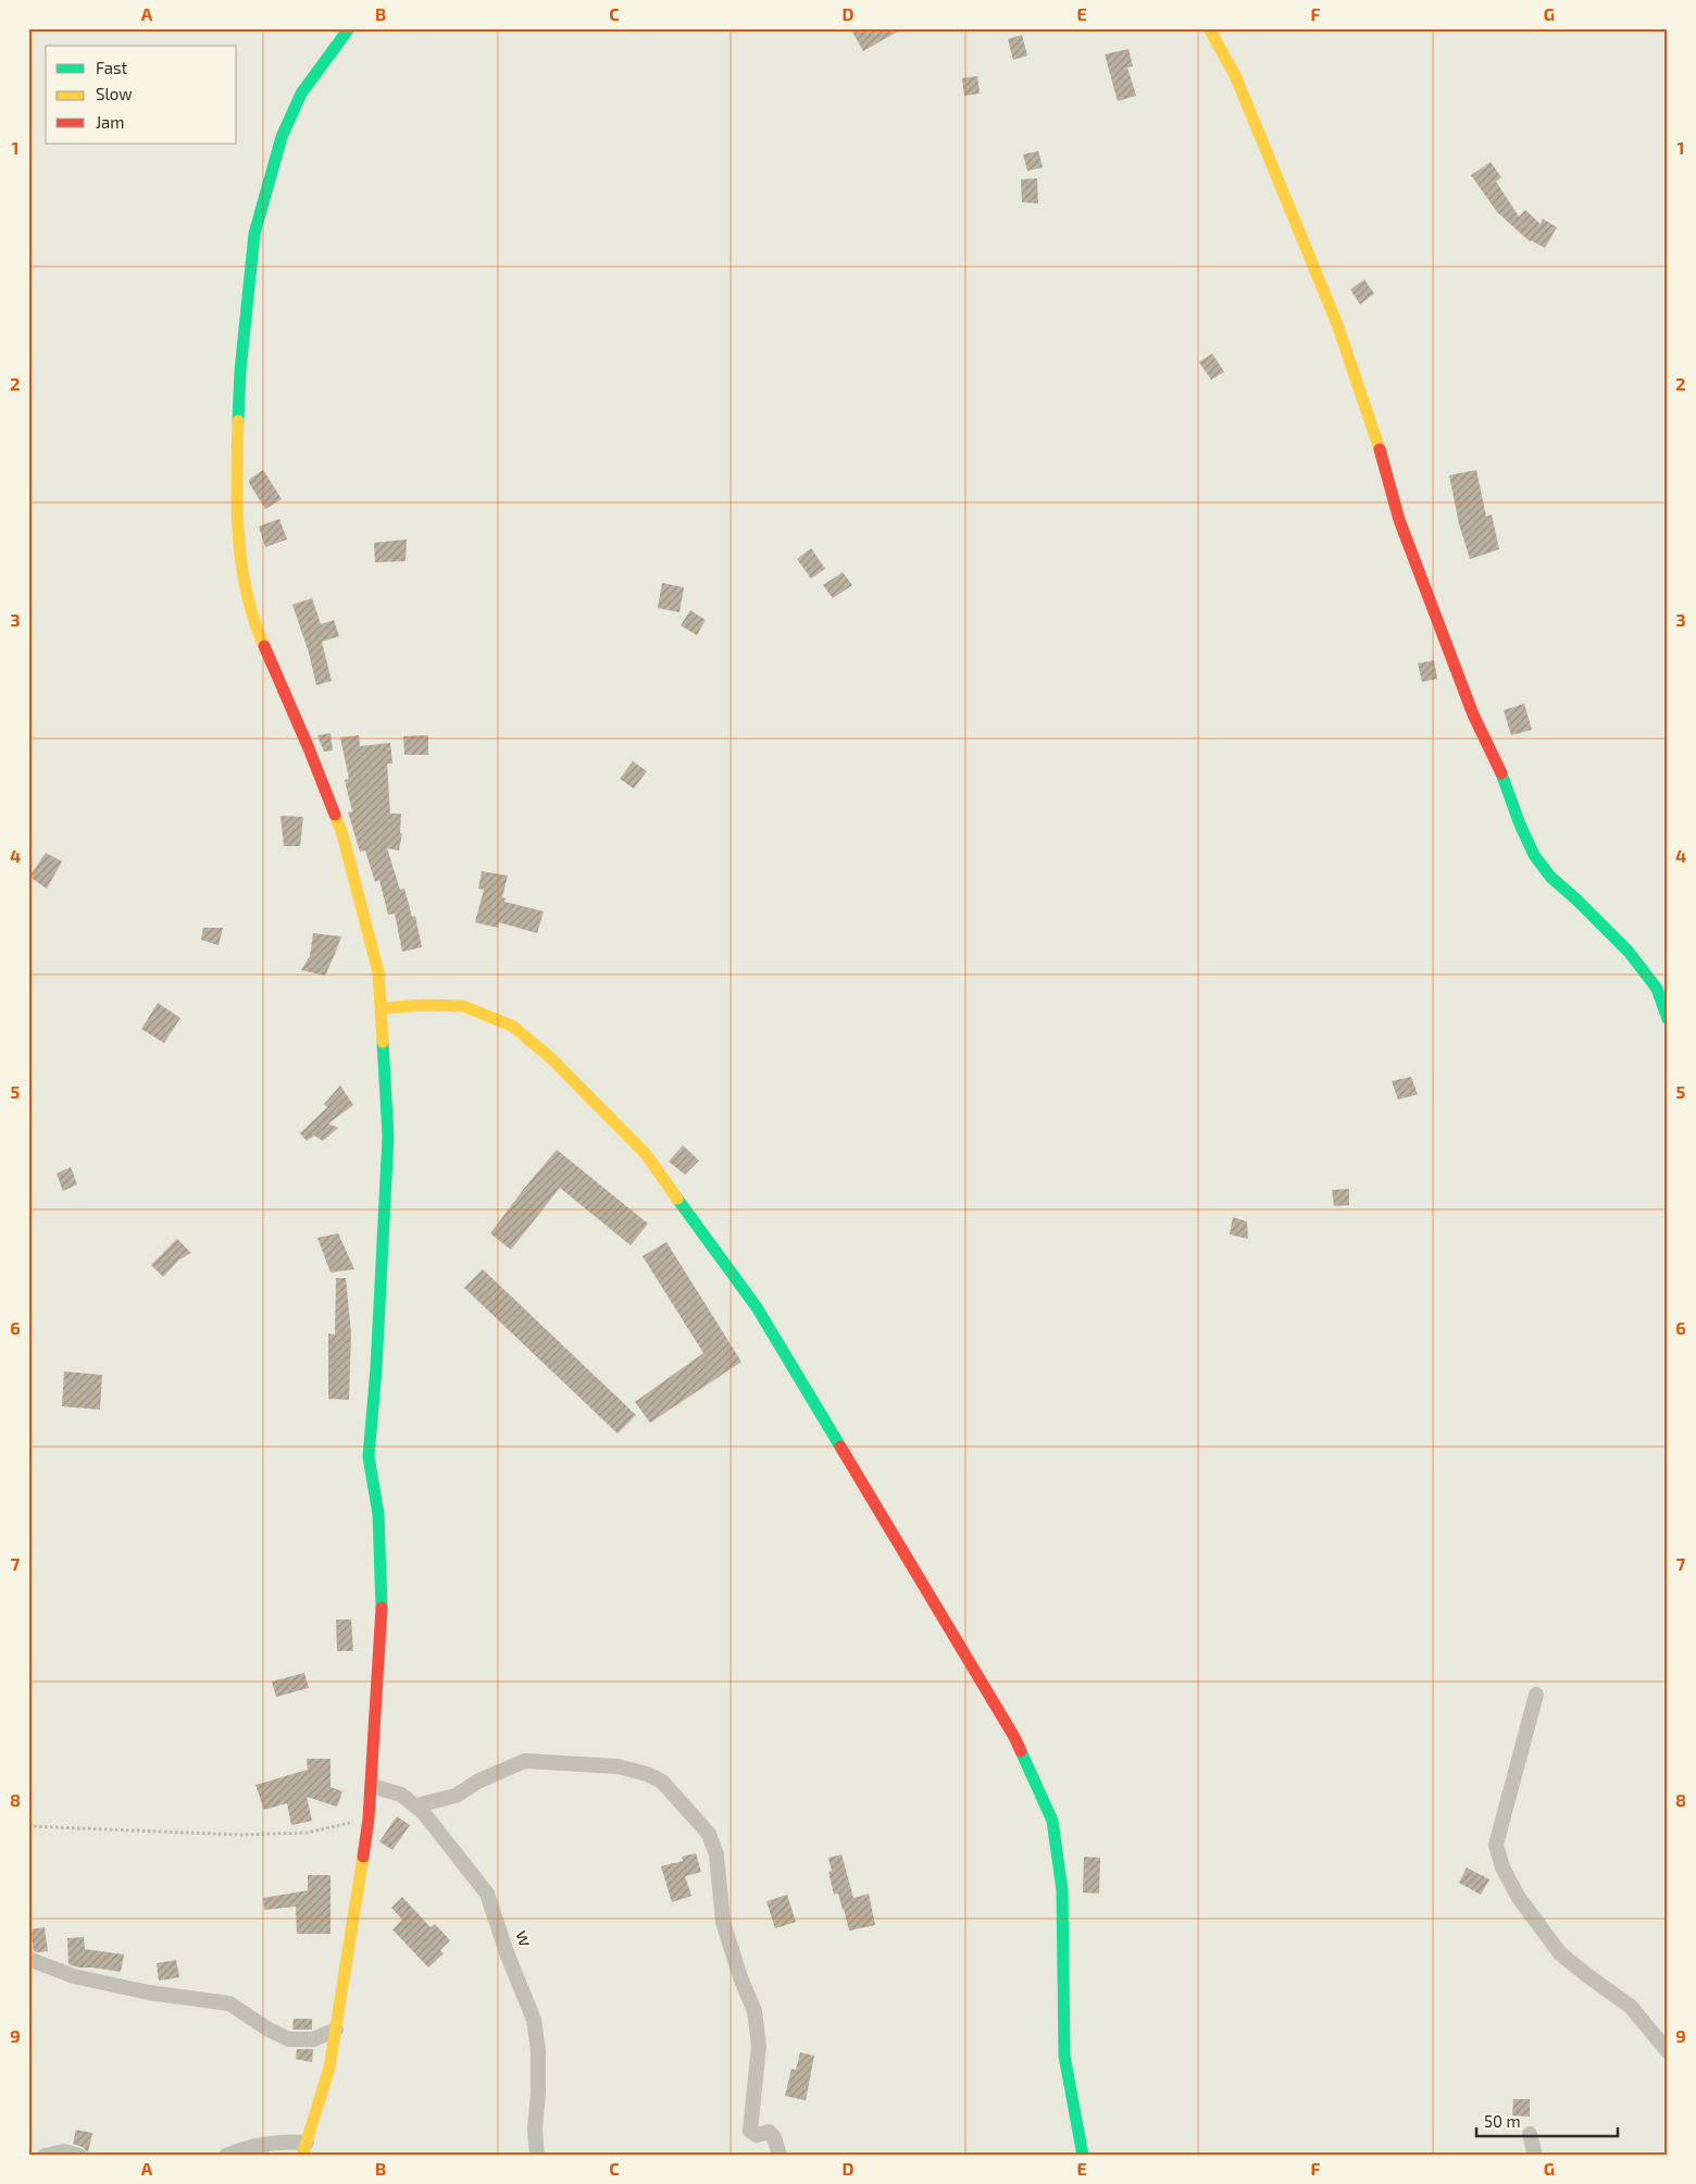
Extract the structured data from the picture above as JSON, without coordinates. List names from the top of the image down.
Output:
{
  "streets": {
    "street": ["w"]
  },
  "legend": ["Fast", "Slow", "Jam"],
  "scale_bar": "50 m",
  "grid": {
    "columns": [
      "A",
      "B",
      "C",
      "D",
      "E",
      "F",
      "G"
    ],
    "rows": [
      "1",
      "2",
      "3",
      "4",
      "5",
      "6",
      "7",
      "8",
      "9"
    ]
  }
}
